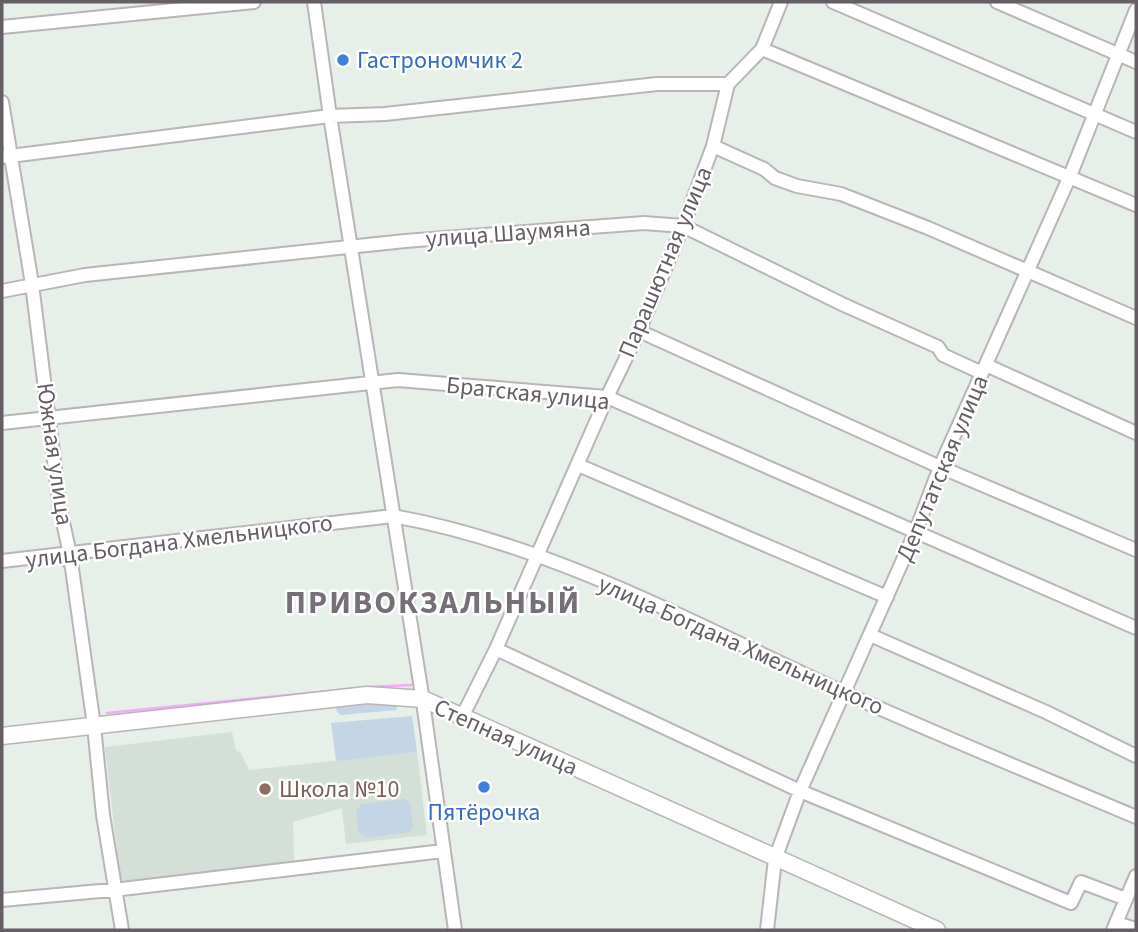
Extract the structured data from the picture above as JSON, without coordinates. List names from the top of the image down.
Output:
{
  "streets": {
    "street": [
      "улица Шаумяна",
      "Парашютная улица",
      "Братская улица",
      "Южная улица",
      "Депутатская улица",
      "улица Богдана Хмельницкого",
      "Степная улица"
    ]
  },
  "crossings": [
    ["улица Шаумяна", "Парашютная улица"],
    ["улица Шаумяна", "Южная улица"],
    ["улица Шаумяна", "Депутатская улица"],
    ["Парашютная улица", "Братская улица"],
    ["Парашютная улица", "улица Богдана Хмельницкого"],
    ["Парашютная улица", "Степная улица"],
    ["Братская улица", "Южная улица"],
    ["Братская улица", "Депутатская улица"],
    ["Южная улица", "улица Богдана Хмельницкого"],
    ["Южная улица", "Степная улица"],
    ["Депутатская улица", "улица Богдана Хмельницкого"],
    ["Депутатская улица", "Степная улица"]
  ],
  "districts": ["ПРИВОКЗАЛЬНЫЙ"],
  "places": ["Гастрономчик 2", "Пятёрочка", "Школа №10"]
}
